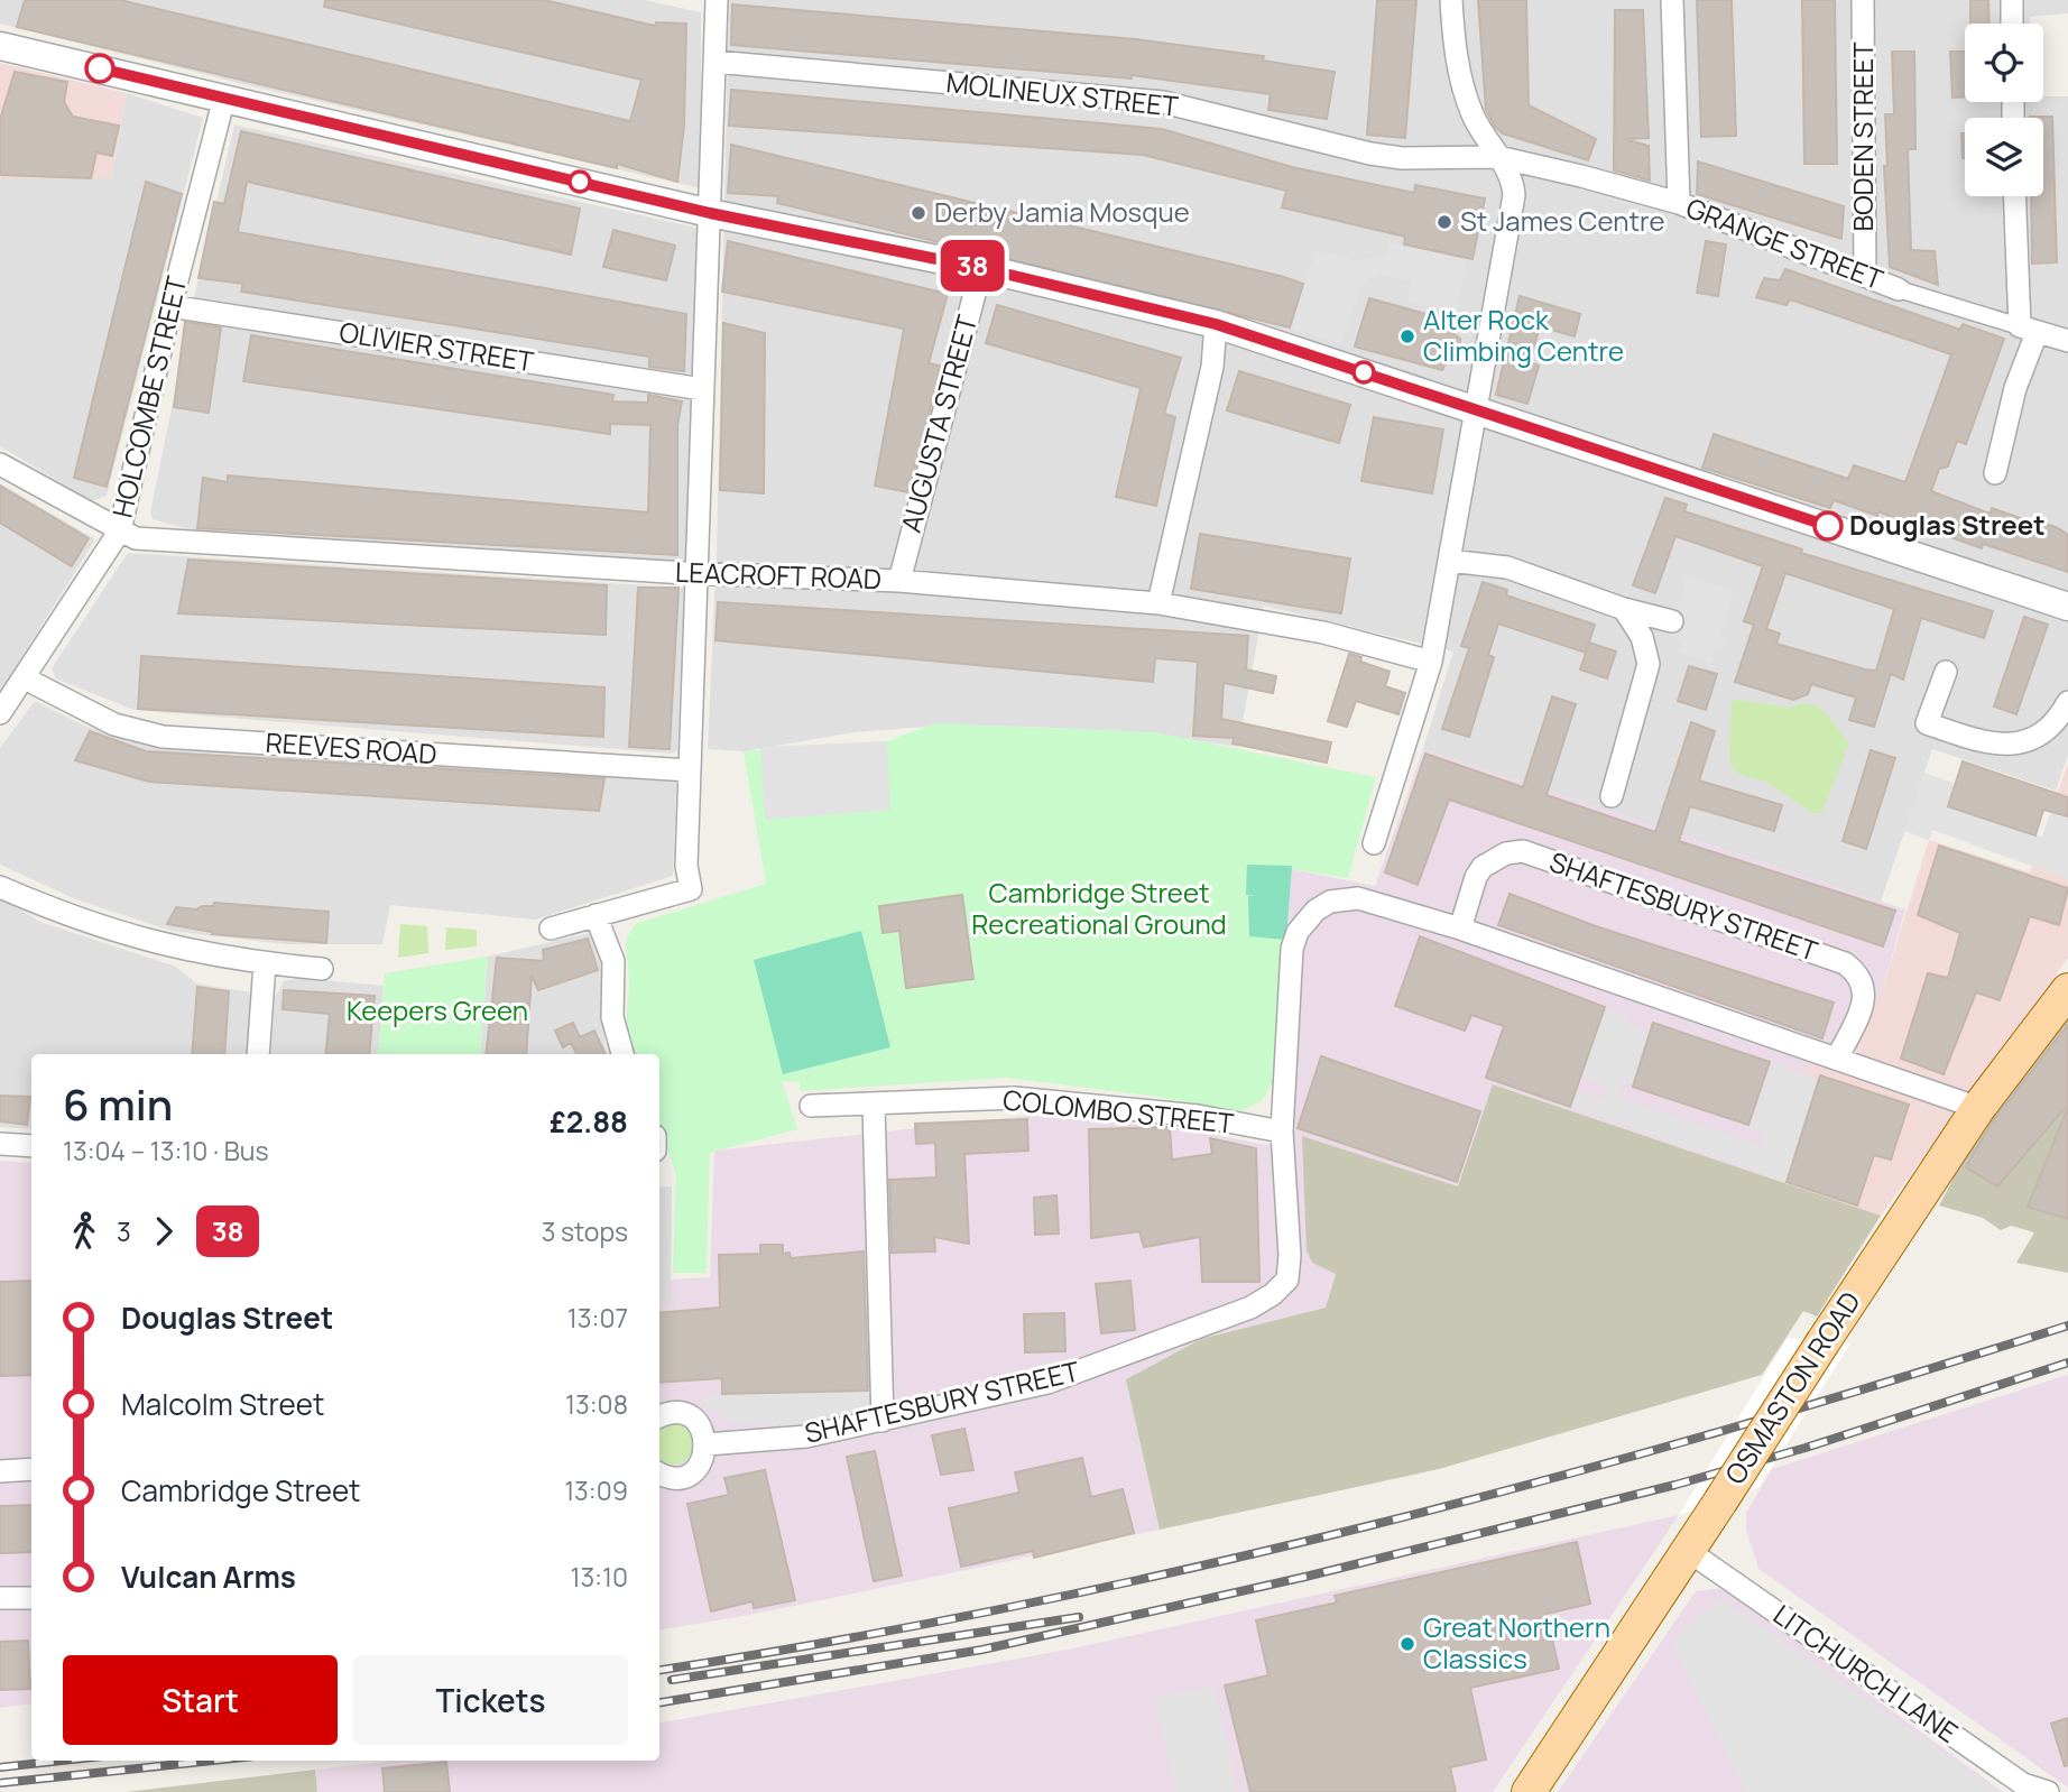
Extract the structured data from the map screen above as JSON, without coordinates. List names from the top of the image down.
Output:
{
  "streets": {
    "main road": ["OSMASTON ROAD"],
    "street": [
      "MOLINEUX STREET",
      "BODEN STREET",
      "GRANGE STREET",
      "OLIVIER STREET",
      "HOLCOMBE STREET",
      "AUGUSTA STREET",
      "LEACROFT ROAD",
      "REEVES ROAD",
      "SHAFTESBURY STREET",
      "COLOMBO STREET",
      "LITCHURCH LANE"
    ]
  },
  "crossings": [
    ["MOLINEUX STREET", "GRANGE STREET"],
    ["BODEN STREET", "GRANGE STREET"],
    ["OLIVIER STREET", "HOLCOMBE STREET"],
    ["HOLCOMBE STREET", "LEACROFT ROAD"],
    ["HOLCOMBE STREET", "REEVES ROAD"],
    ["AUGUSTA STREET", "LEACROFT ROAD"],
    ["SHAFTESBURY STREET", "COLOMBO STREET"],
    ["SHAFTESBURY STREET", "OSMASTON ROAD"],
    ["OSMASTON ROAD", "LITCHURCH LANE"]
  ],
  "parks": ["Cambridge Street Recreational Ground", "Keepers Green"],
  "places": [
    "Derby Jamia Mosque",
    "St James Centre",
    "Alter Rock Climbing Centre",
    "Douglas Street",
    "Great Northern Classics"
  ],
  "lines": ["bus line 38"],
  "page": {
    "on_map": "38",
    "heading": ["6 min", "13:04 – 13:10 · Bus", "£2.88"],
    "legs": ["3", "38", "3 stops"],
    "list": [
      {
        "name": "Douglas Street",
        "value": "13:07"
      },
      {
        "name": "Malcolm Street",
        "value": "13:08"
      },
      {
        "name": "Cambridge Street",
        "value": "13:09"
      },
      {
        "name": "Vulcan Arms",
        "value": "13:10"
      }
    ],
    "buttons": ["Start", "Tickets"]
  }
}
